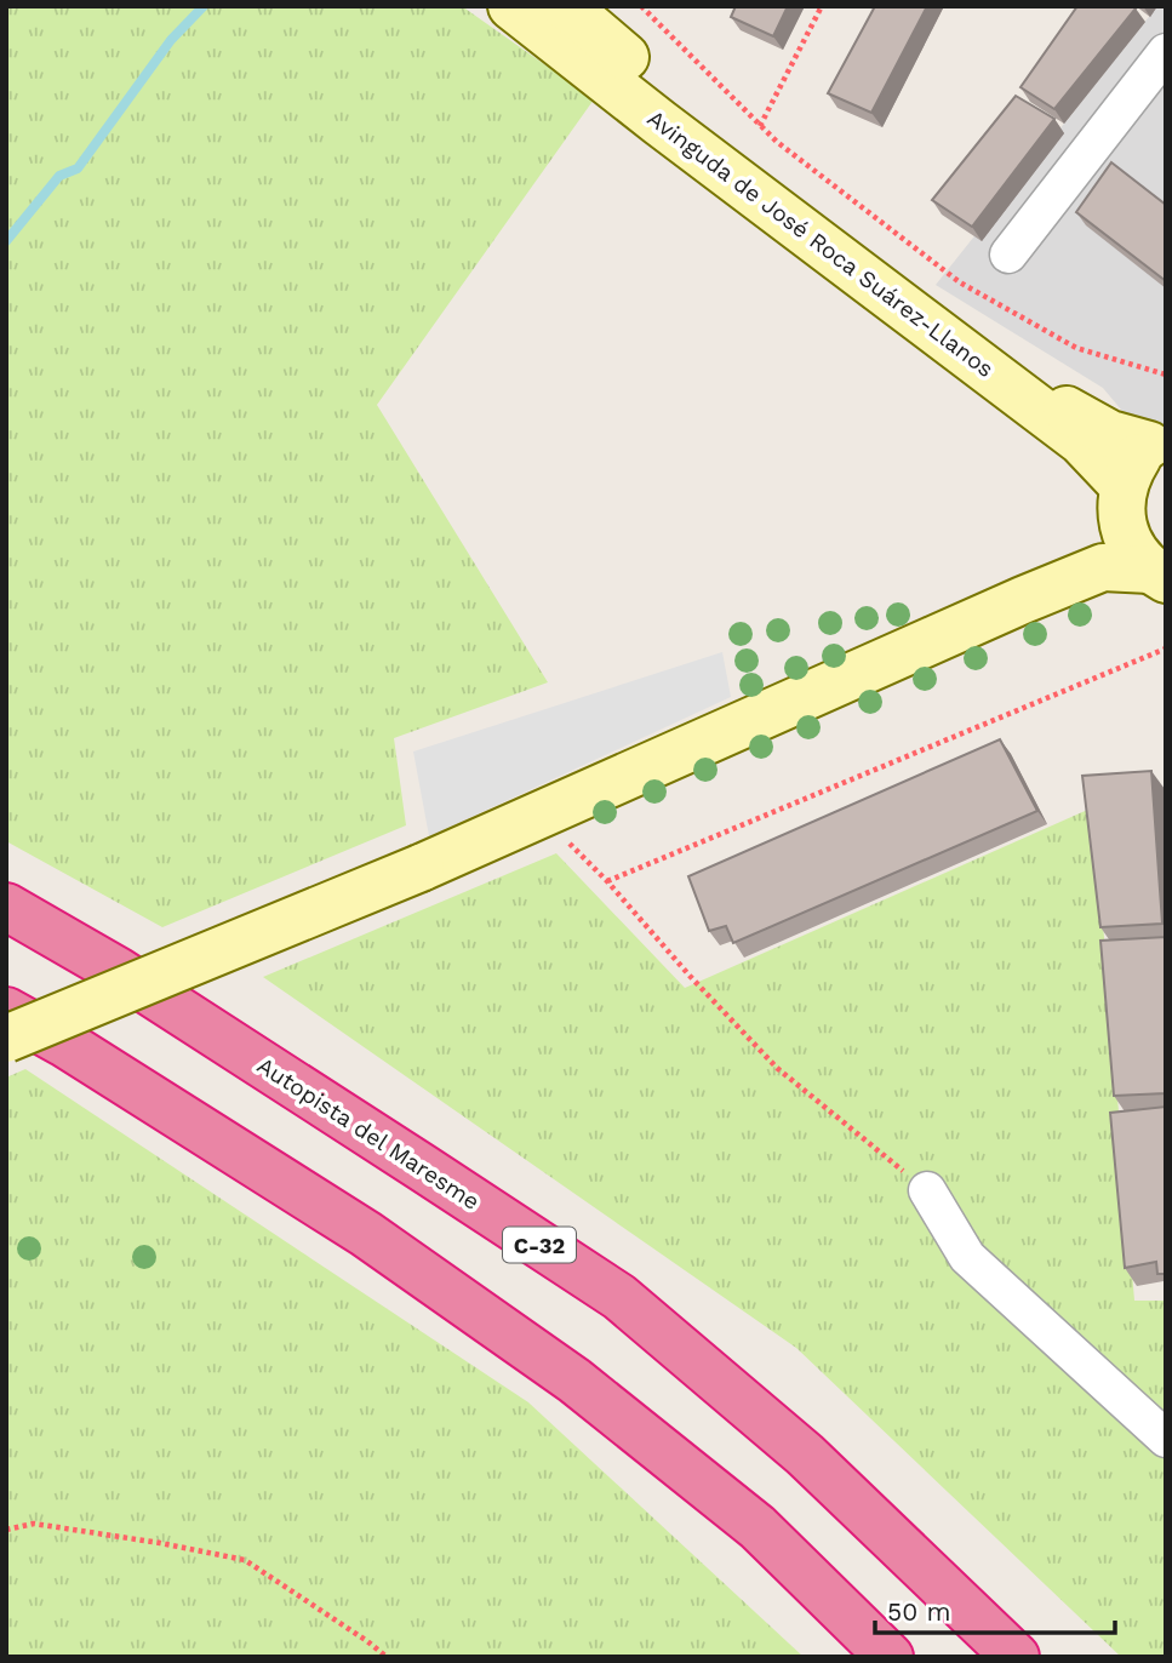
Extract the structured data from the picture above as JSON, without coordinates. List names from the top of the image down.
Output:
{
  "streets": {
    "highway": ["Autopista del Maresme", "C-32"],
    "street": ["Avinguda de José Roca Suárez-Llanos"]
  },
  "scale_bar": "50 m"
}
